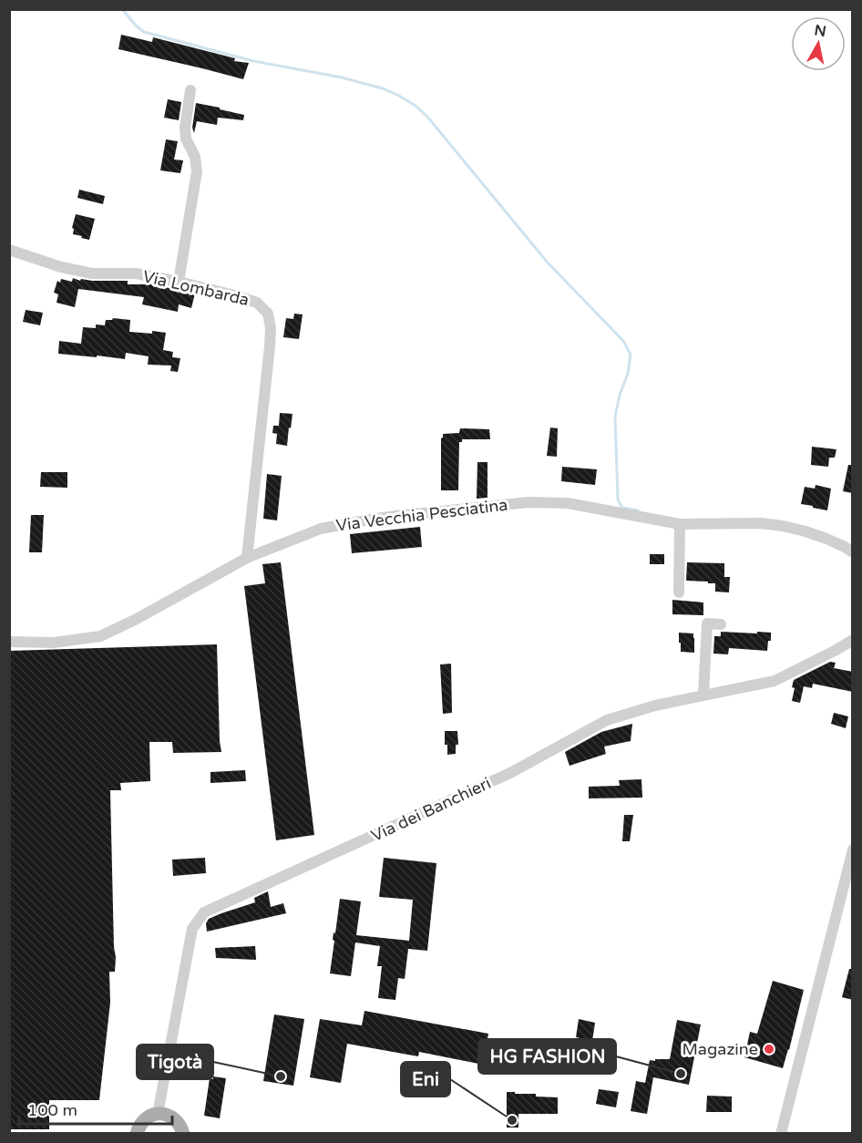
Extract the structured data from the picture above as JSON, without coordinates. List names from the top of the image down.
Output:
{
  "streets": {
    "street": ["Via Lombarda", "Via Vecchia Pesciatina", "Via dei Banchieri"]
  },
  "crossings": [
    ["Via Lombarda", "Via Vecchia Pesciatina"]
  ],
  "places": [
    "Magazine",
    "HG FASHION",
    "Tigotà",
    "Eni"
  ],
  "scale_bar": "100 m",
  "north": "top"
}
